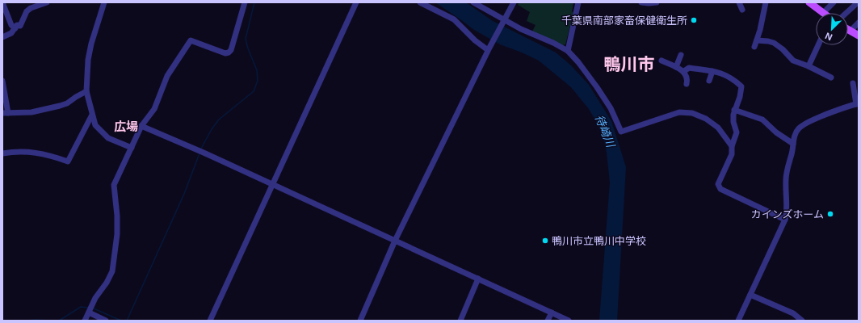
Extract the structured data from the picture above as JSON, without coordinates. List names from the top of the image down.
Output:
{
  "districts": ["鴨川市", "広場"],
  "water": ["待崎川"],
  "places": ["千葉県南部家畜保健衛生所", "カインズホーム", "鴨川市立鴨川中学校"],
  "north": "bottom left"
}
